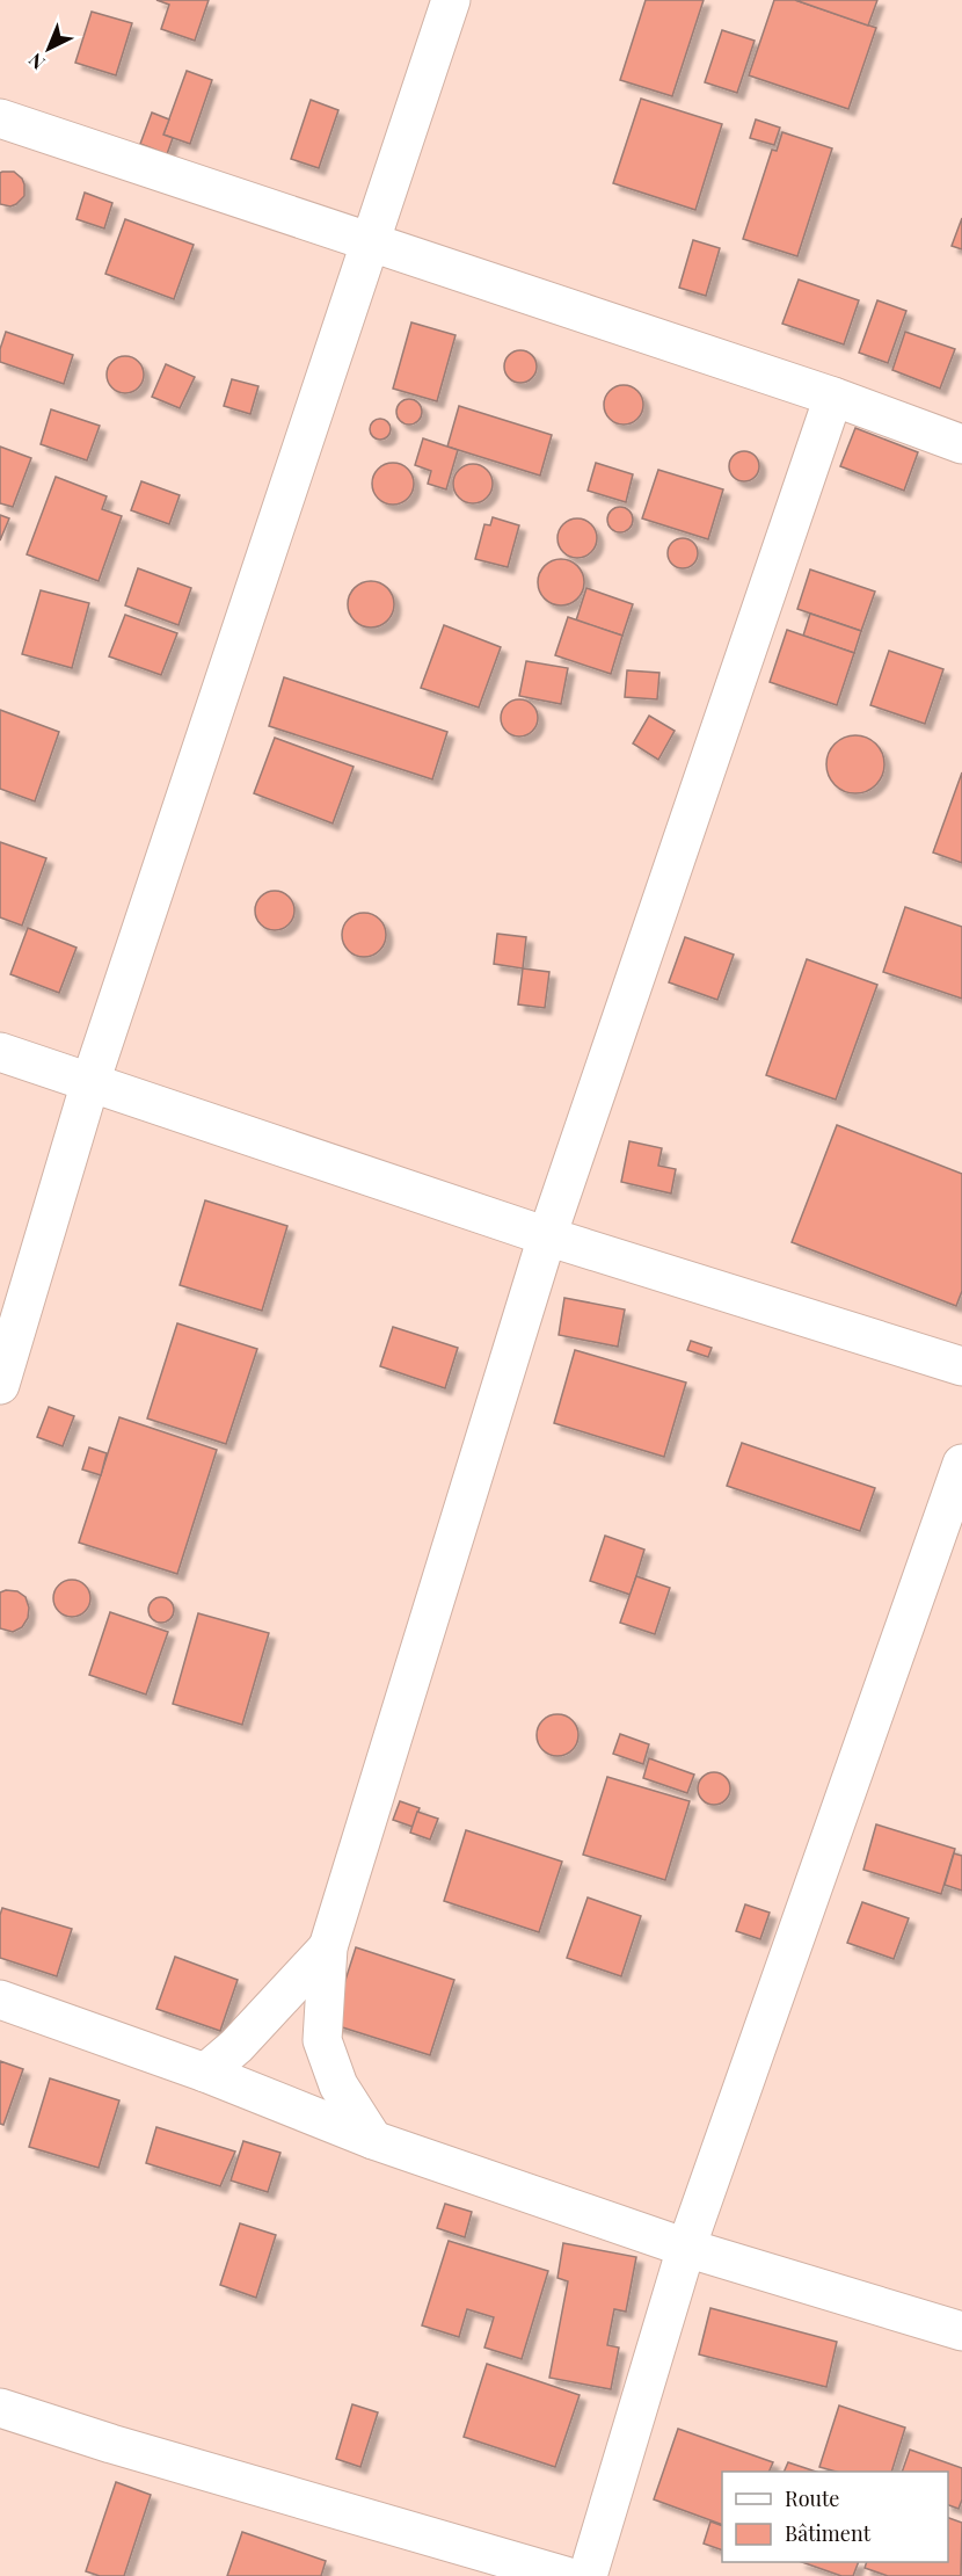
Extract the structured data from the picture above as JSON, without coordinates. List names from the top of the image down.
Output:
{
  "legend": ["Route", "Bâtiment"],
  "north": "bottom left"
}
